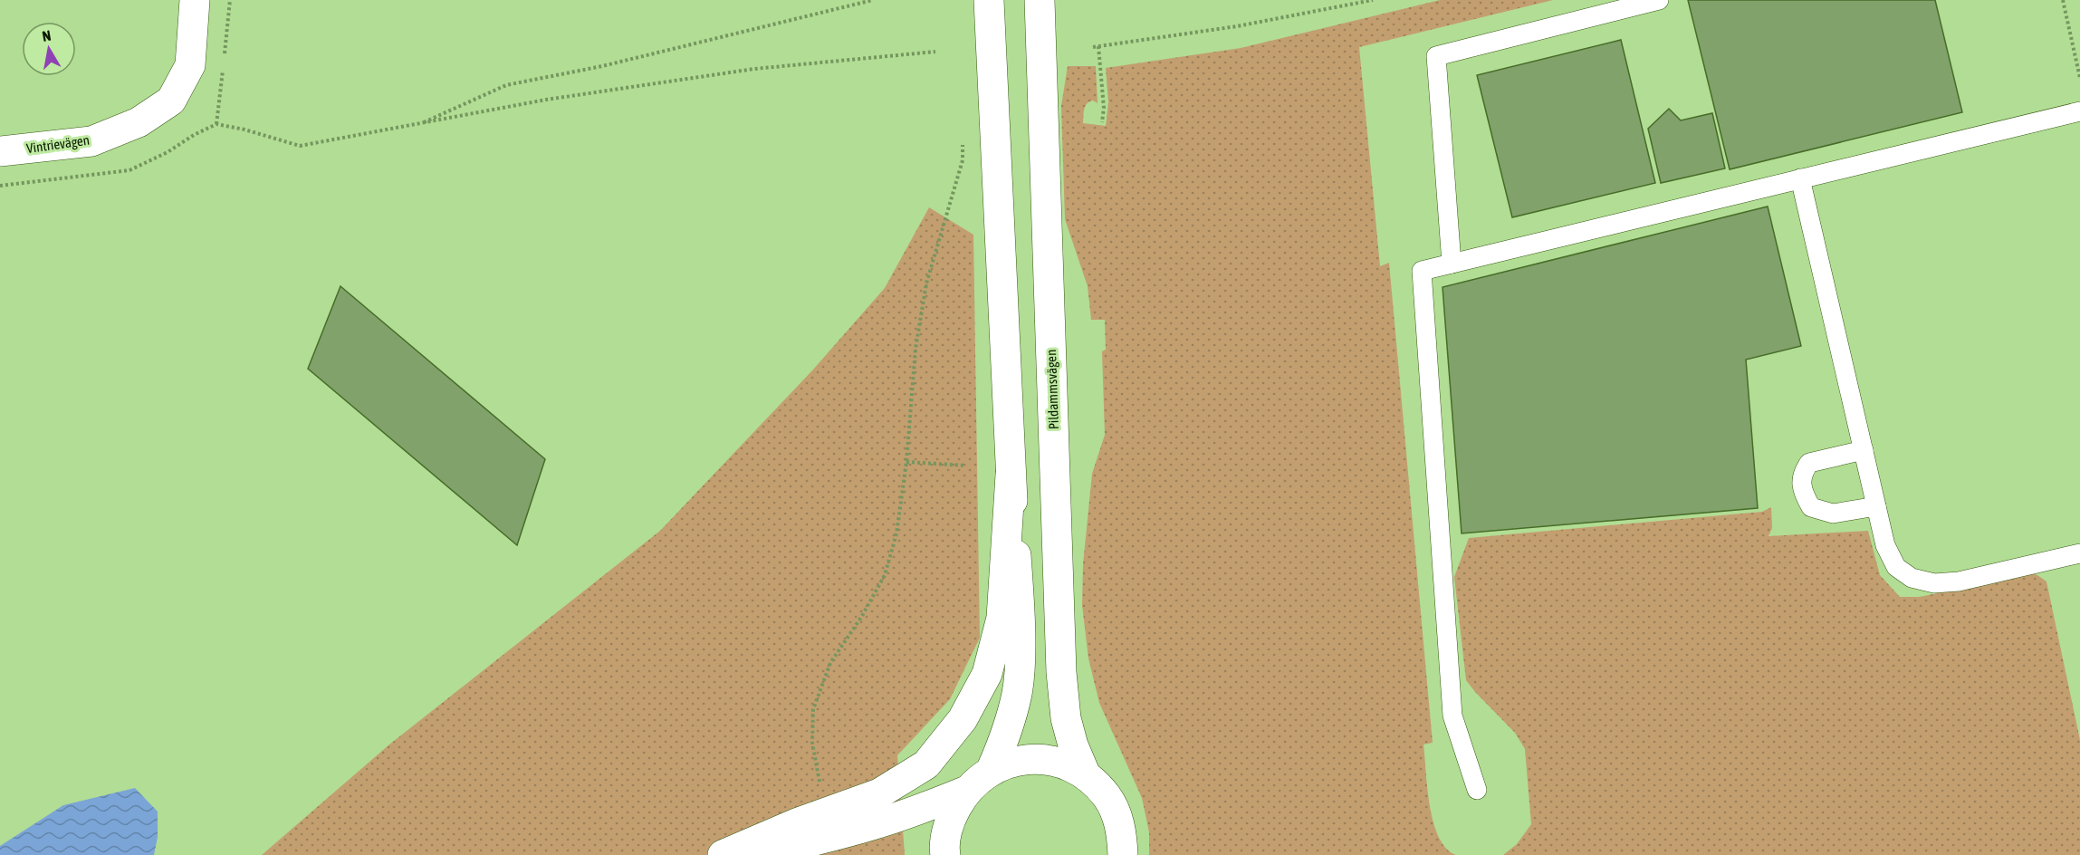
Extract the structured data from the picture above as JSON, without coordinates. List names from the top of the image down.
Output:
{
  "streets": {
    "main road": ["Vintrievägen", "Pildammsvägen"]
  },
  "north": "top"
}
